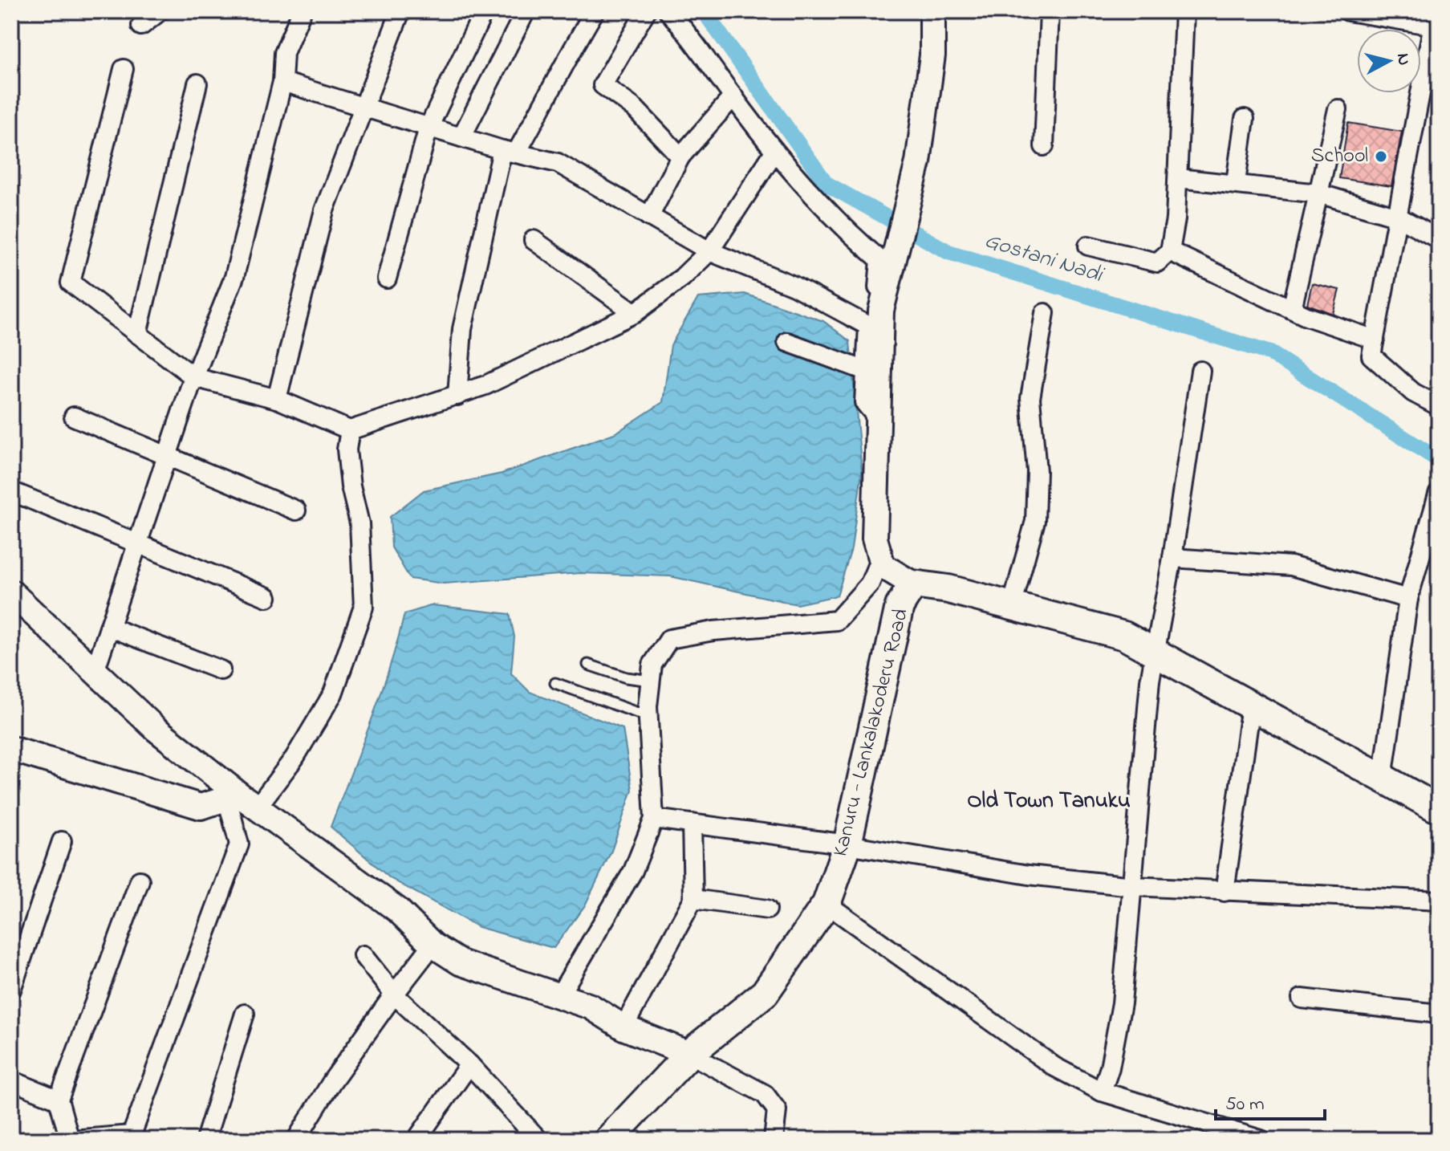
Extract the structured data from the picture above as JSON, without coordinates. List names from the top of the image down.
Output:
{
  "streets": {
    "main road": ["Kanuru - Lankalakoderu Road"]
  },
  "districts": ["Old Town Tanuku"],
  "water": ["Gostani Nadi"],
  "places": ["School"],
  "scale_bar": "50 m",
  "north": "right"
}
